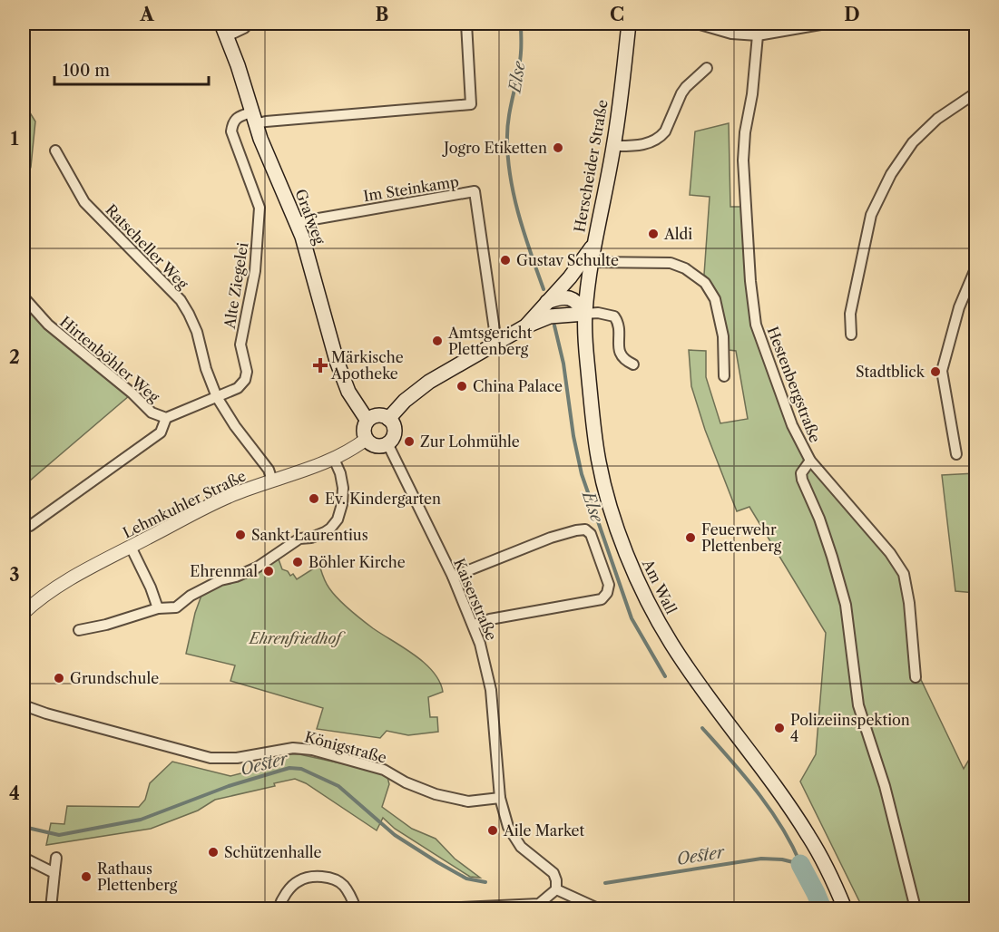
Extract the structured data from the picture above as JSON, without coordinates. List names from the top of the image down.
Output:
{
  "streets": {
    "main road": ["Herscheider Straße", "Grafweg", "Am Wall"],
    "street": [
      "Im Steinkamp",
      "Ratscheller Weg",
      "Alte Ziegelei",
      "Hirtenböhler Weg",
      "Hestenbergstraße",
      "Lehmkuhler Straße",
      "Kaiserstraße",
      "Königstraße"
    ]
  },
  "crossings": [
    ["Herscheider Straße", "Am Wall"],
    ["Im Steinkamp", "Grafweg"],
    ["Grafweg", "Alte Ziegelei"],
    ["Grafweg", "Lehmkuhler Straße"],
    ["Grafweg", "Kaiserstraße"],
    ["Ratscheller Weg", "Alte Ziegelei"],
    ["Ratscheller Weg", "Hirtenböhler Weg"],
    ["Ratscheller Weg", "Lehmkuhler Straße"],
    ["Alte Ziegelei", "Hirtenböhler Weg"],
    ["Lehmkuhler Straße", "Kaiserstraße"],
    ["Kaiserstraße", "Königstraße"]
  ],
  "water": ["Else", "Oester"],
  "parks": ["Ehrenfriedhof"],
  "places": {
    "other": [
      "Jogro Etiketten",
      "Aldi",
      "Gustav Schulte",
      "Amtsgericht Plettenberg",
      "Stadtblick",
      "China Palace",
      "Zur Lohmühle",
      "Ev. Kindergarten",
      "Sankt Laurentius",
      "Feuerwehr Plettenberg",
      "Böhler Kirche",
      "Ehrenmal",
      "Grundschule",
      "Polizeiinspektion 4",
      "Aile Market",
      "Schützenhalle",
      "Rathaus Plettenberg"
    ],
    "health": ["Märkische Apotheke"]
  },
  "scale_bar": "100 m",
  "grid": {
    "columns": [
      "A",
      "B",
      "C",
      "D"
    ],
    "rows": [
      "1",
      "2",
      "3",
      "4"
    ]
  }
}
